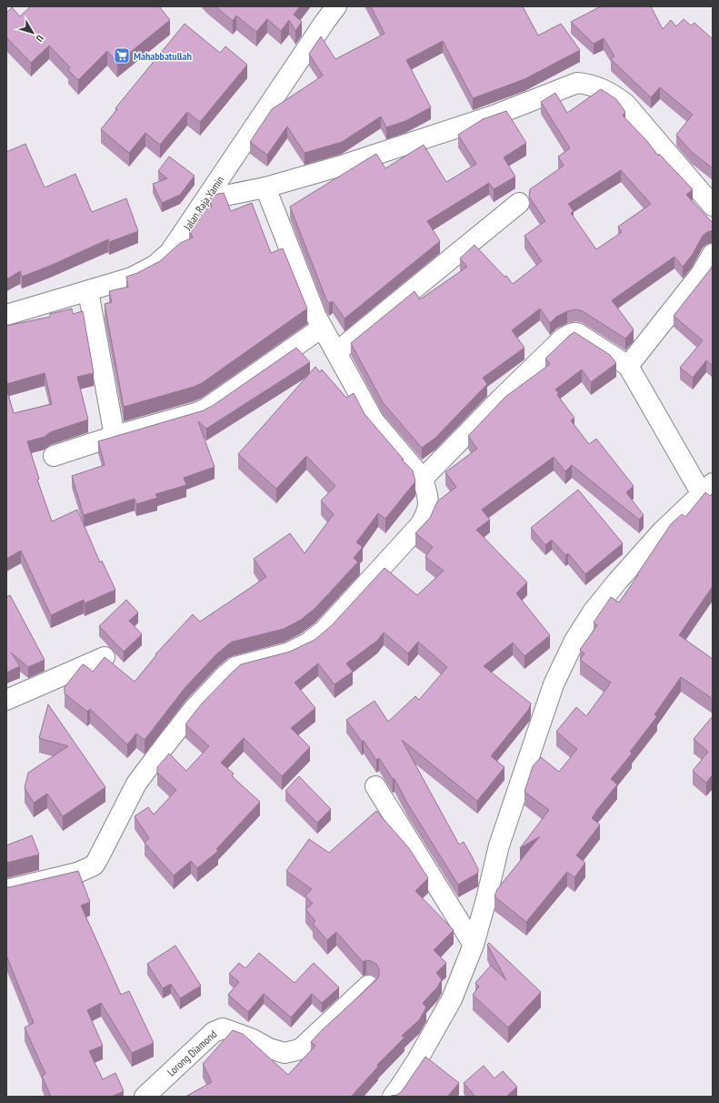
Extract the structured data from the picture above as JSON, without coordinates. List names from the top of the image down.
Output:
{
  "streets": {
    "street": ["Jalan Raja Yamin", "Lorong Diamond"]
  },
  "places": {
    "supermarket": ["Mahabbatullah"]
  },
  "north": "bottom right"
}
